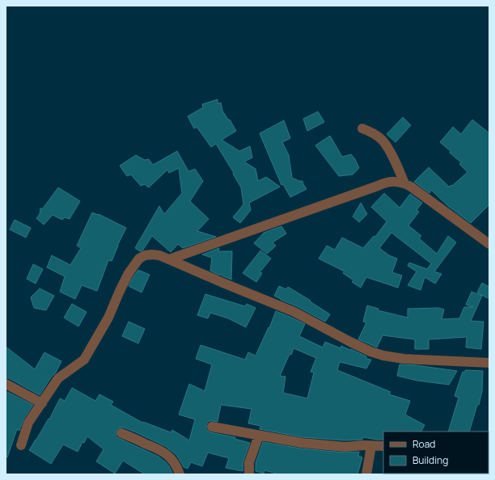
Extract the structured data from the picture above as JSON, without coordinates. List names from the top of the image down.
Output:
{
  "legend": ["Road", "Building"]
}
